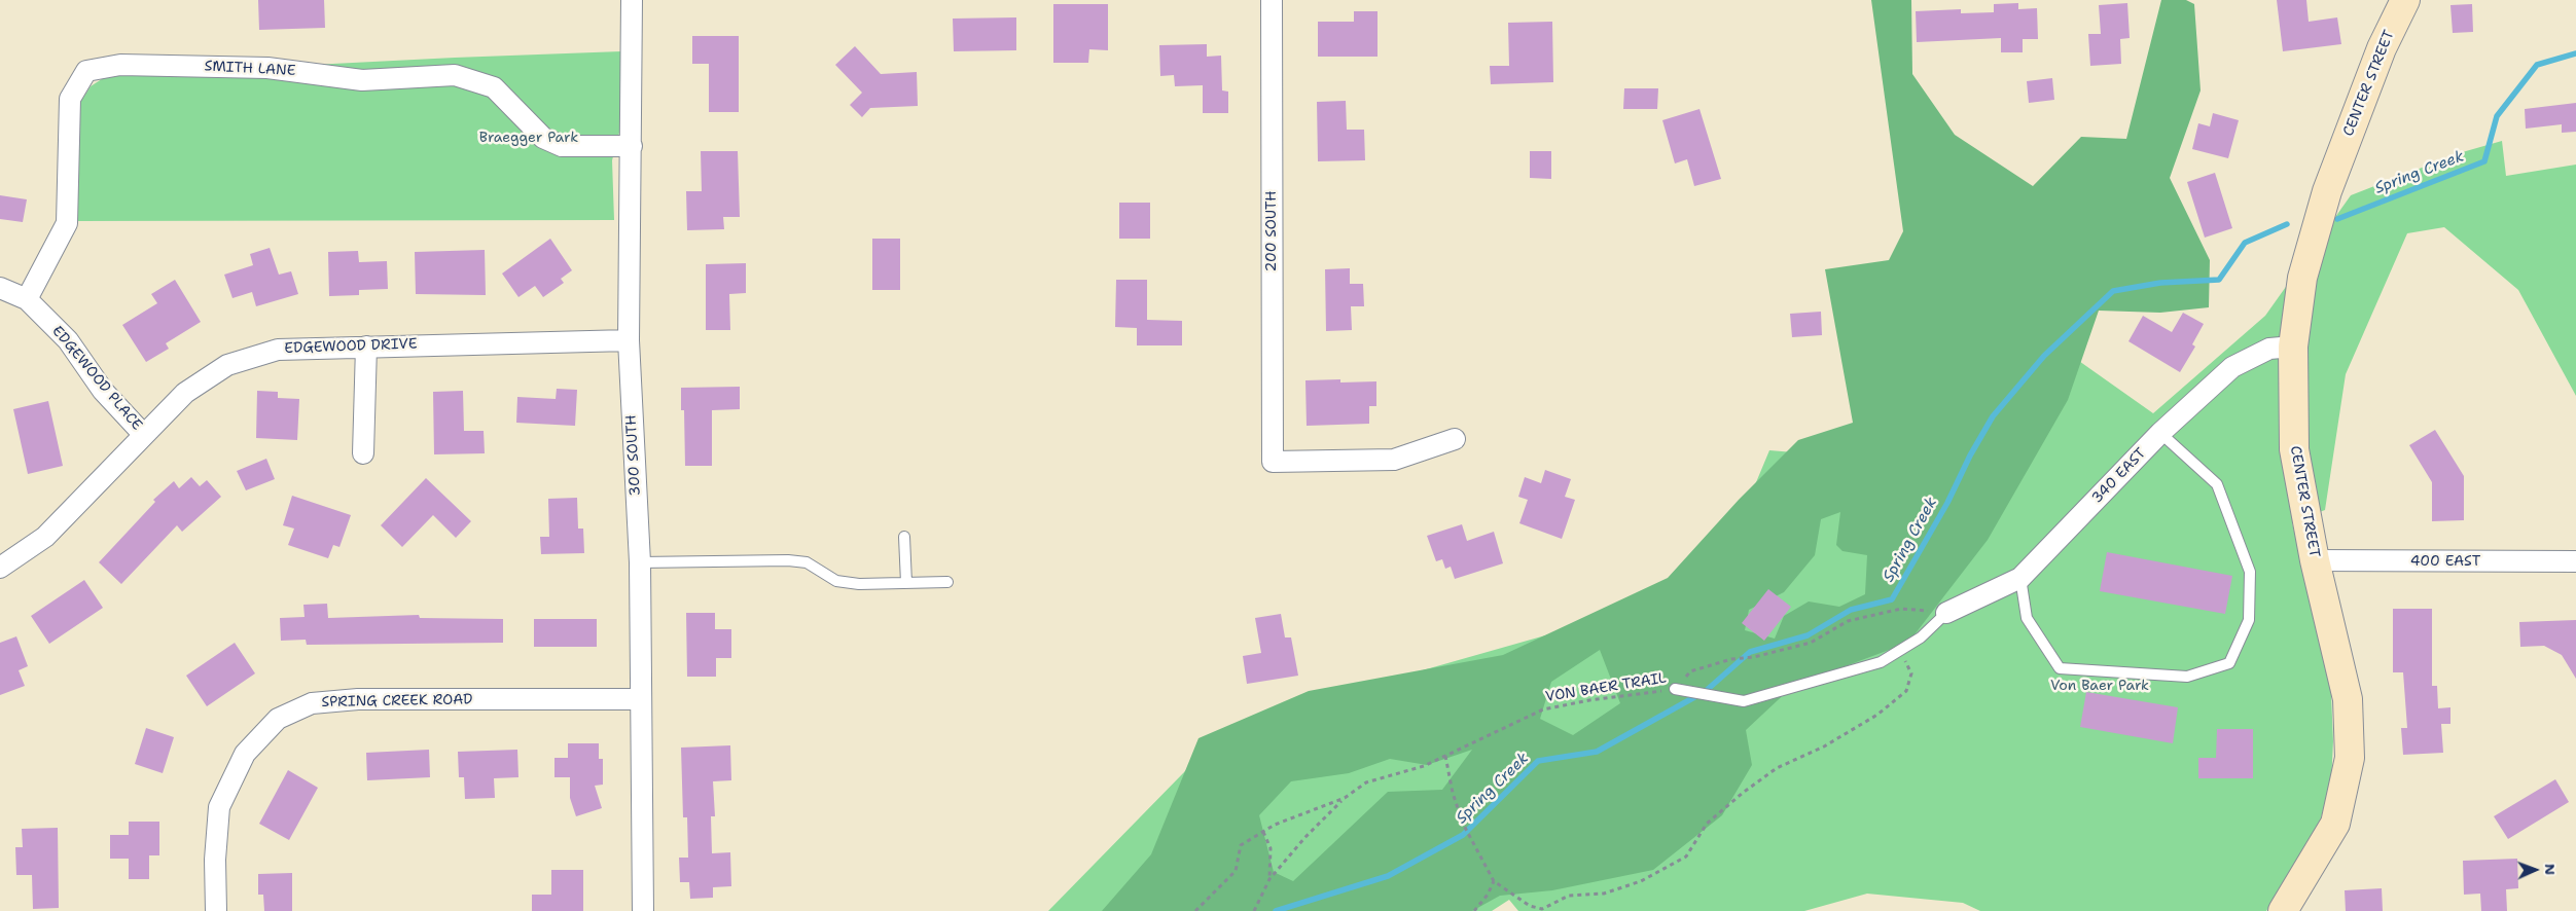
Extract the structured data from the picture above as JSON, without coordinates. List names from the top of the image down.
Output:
{
  "streets": {
    "street": [
      "SMITH LANE",
      "CENTER STREET",
      "200 SOUTH",
      "EDGEWOOD DRIVE",
      "EDGEWOOD PLACE",
      "300 SOUTH",
      "340 EAST",
      "400 EAST",
      "SPRING CREEK ROAD"
    ],
    "path": ["VON BAER TRAIL"]
  },
  "crossings": [
    ["SMITH LANE", "EDGEWOOD PLACE"],
    ["SMITH LANE", "300 SOUTH"],
    ["CENTER STREET", "340 EAST"],
    ["CENTER STREET", "400 EAST"],
    ["EDGEWOOD DRIVE", "EDGEWOOD PLACE"],
    ["EDGEWOOD DRIVE", "300 SOUTH"],
    ["300 SOUTH", "SPRING CREEK ROAD"],
    ["340 EAST", "VON BAER TRAIL"]
  ],
  "water": ["Spring Creek"],
  "parks": ["Braegger Park", "Von Baer Park"],
  "north": "right"
}
